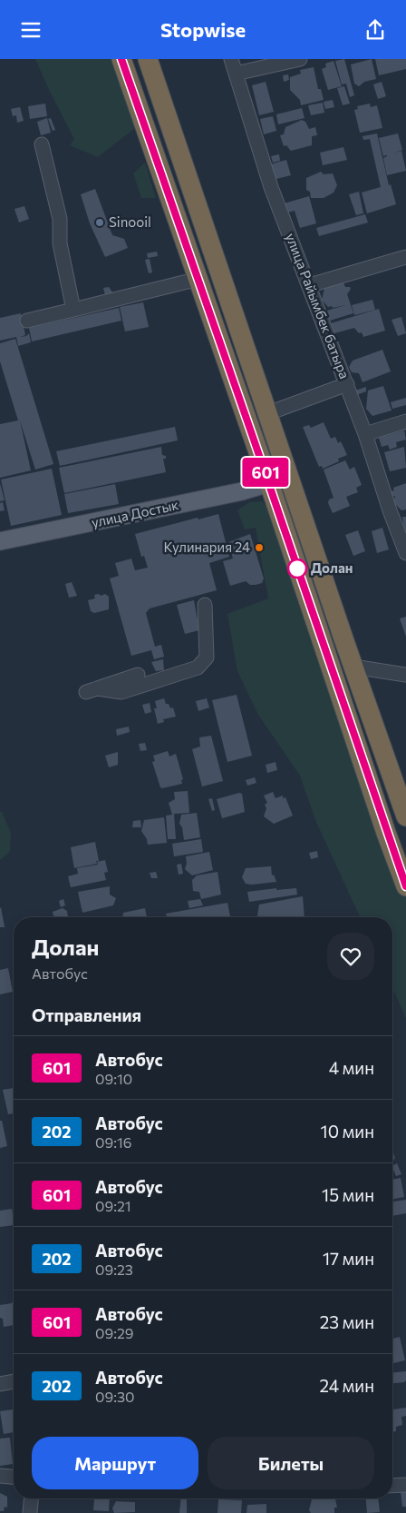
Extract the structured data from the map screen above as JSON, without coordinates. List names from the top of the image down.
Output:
{
  "streets": {
    "main road": ["улица Достык"],
    "street": ["улица Райымбек батыра"]
  },
  "places": ["Sinooil", "Кулинария 24", "Долан"],
  "lines": ["bus line 601"],
  "page": {
    "header": "Stopwise",
    "on_map": "601",
    "heading": [
      ["Долан", "Автобус"],
      "Отправления"
    ],
    "list": [
      {
        "mark": "601",
        "name": "Автобус",
        "note": "09:10",
        "value": "4 мин"
      },
      {
        "mark": "202",
        "name": "Автобус",
        "note": "09:16",
        "value": "10 мин"
      },
      {
        "mark": "601",
        "name": "Автобус",
        "note": "09:21",
        "value": "15 мин"
      },
      {
        "mark": "202",
        "name": "Автобус",
        "note": "09:23",
        "value": "17 мин"
      },
      {
        "mark": "601",
        "name": "Автобус",
        "note": "09:29",
        "value": "23 мин"
      },
      {
        "mark": "202",
        "name": "Автобус",
        "note": "09:30",
        "value": "24 мин"
      }
    ],
    "buttons": ["Маршрут", "Билеты"]
  }
}
